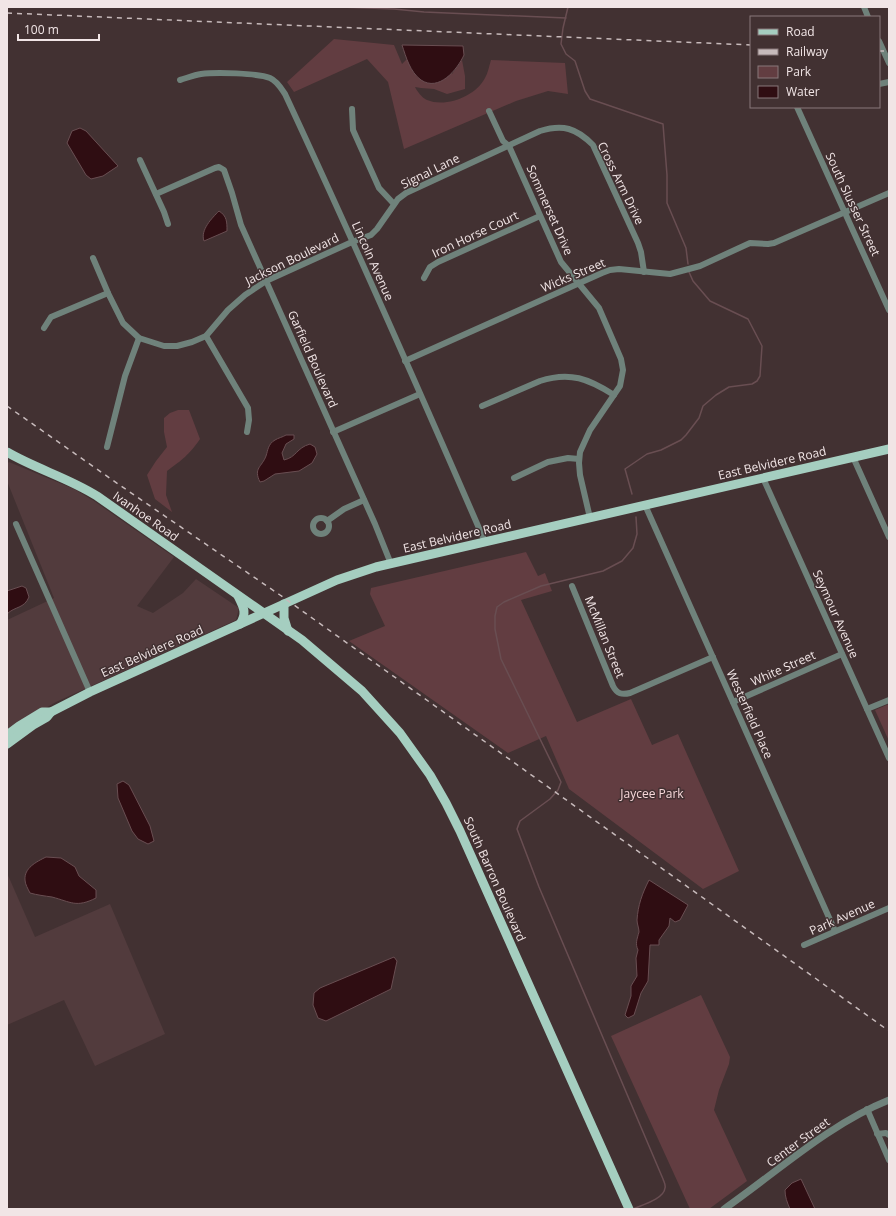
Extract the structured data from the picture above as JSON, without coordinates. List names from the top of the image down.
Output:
{
  "streets": {
    "main road": ["East Belvidere Road", "Ivanhoe Road", "South Barron Boulevard"],
    "street": [
      "Signal Lane",
      "Cross Arm Drive",
      "South Slusser Street",
      "Sommerset Drive",
      "Iron Horse Court",
      "Jackson Boulevard",
      "Lincoln Avenue",
      "Wicks Street",
      "Garfield Boulevard",
      "Seymour Avenue",
      "McMillan Street",
      "White Street",
      "Westerfield Place",
      "Park Avenue",
      "Center Street"
    ]
  },
  "crossings": [
    ["Signal Lane", "Cross Arm Drive"],
    ["Signal Lane", "Sommerset Drive"],
    ["Signal Lane", "Jackson Boulevard"],
    ["Signal Lane", "Lincoln Avenue"],
    ["Cross Arm Drive", "Sommerset Drive"],
    ["Cross Arm Drive", "Wicks Street"],
    ["South Slusser Street", "Wicks Street"],
    ["Sommerset Drive", "Iron Horse Court"],
    ["Sommerset Drive", "Wicks Street"],
    ["Sommerset Drive", "East Belvidere Road"],
    ["Jackson Boulevard", "Lincoln Avenue"],
    ["Jackson Boulevard", "Garfield Boulevard"],
    ["Lincoln Avenue", "Wicks Street"],
    ["Lincoln Avenue", "East Belvidere Road"],
    ["Garfield Boulevard", "East Belvidere Road"],
    ["East Belvidere Road", "Ivanhoe Road"],
    ["East Belvidere Road", "Seymour Avenue"],
    ["East Belvidere Road", "Westerfield Place"],
    ["East Belvidere Road", "South Barron Boulevard"],
    ["Ivanhoe Road", "South Barron Boulevard"],
    ["Seymour Avenue", "White Street"],
    ["McMillan Street", "Westerfield Place"],
    ["White Street", "Westerfield Place"],
    ["Westerfield Place", "Park Avenue"]
  ],
  "parks": ["Jaycee Park"],
  "legend": [
    "Road",
    "Railway",
    "Park",
    "Water"
  ],
  "scale_bar": "100 m"
}
